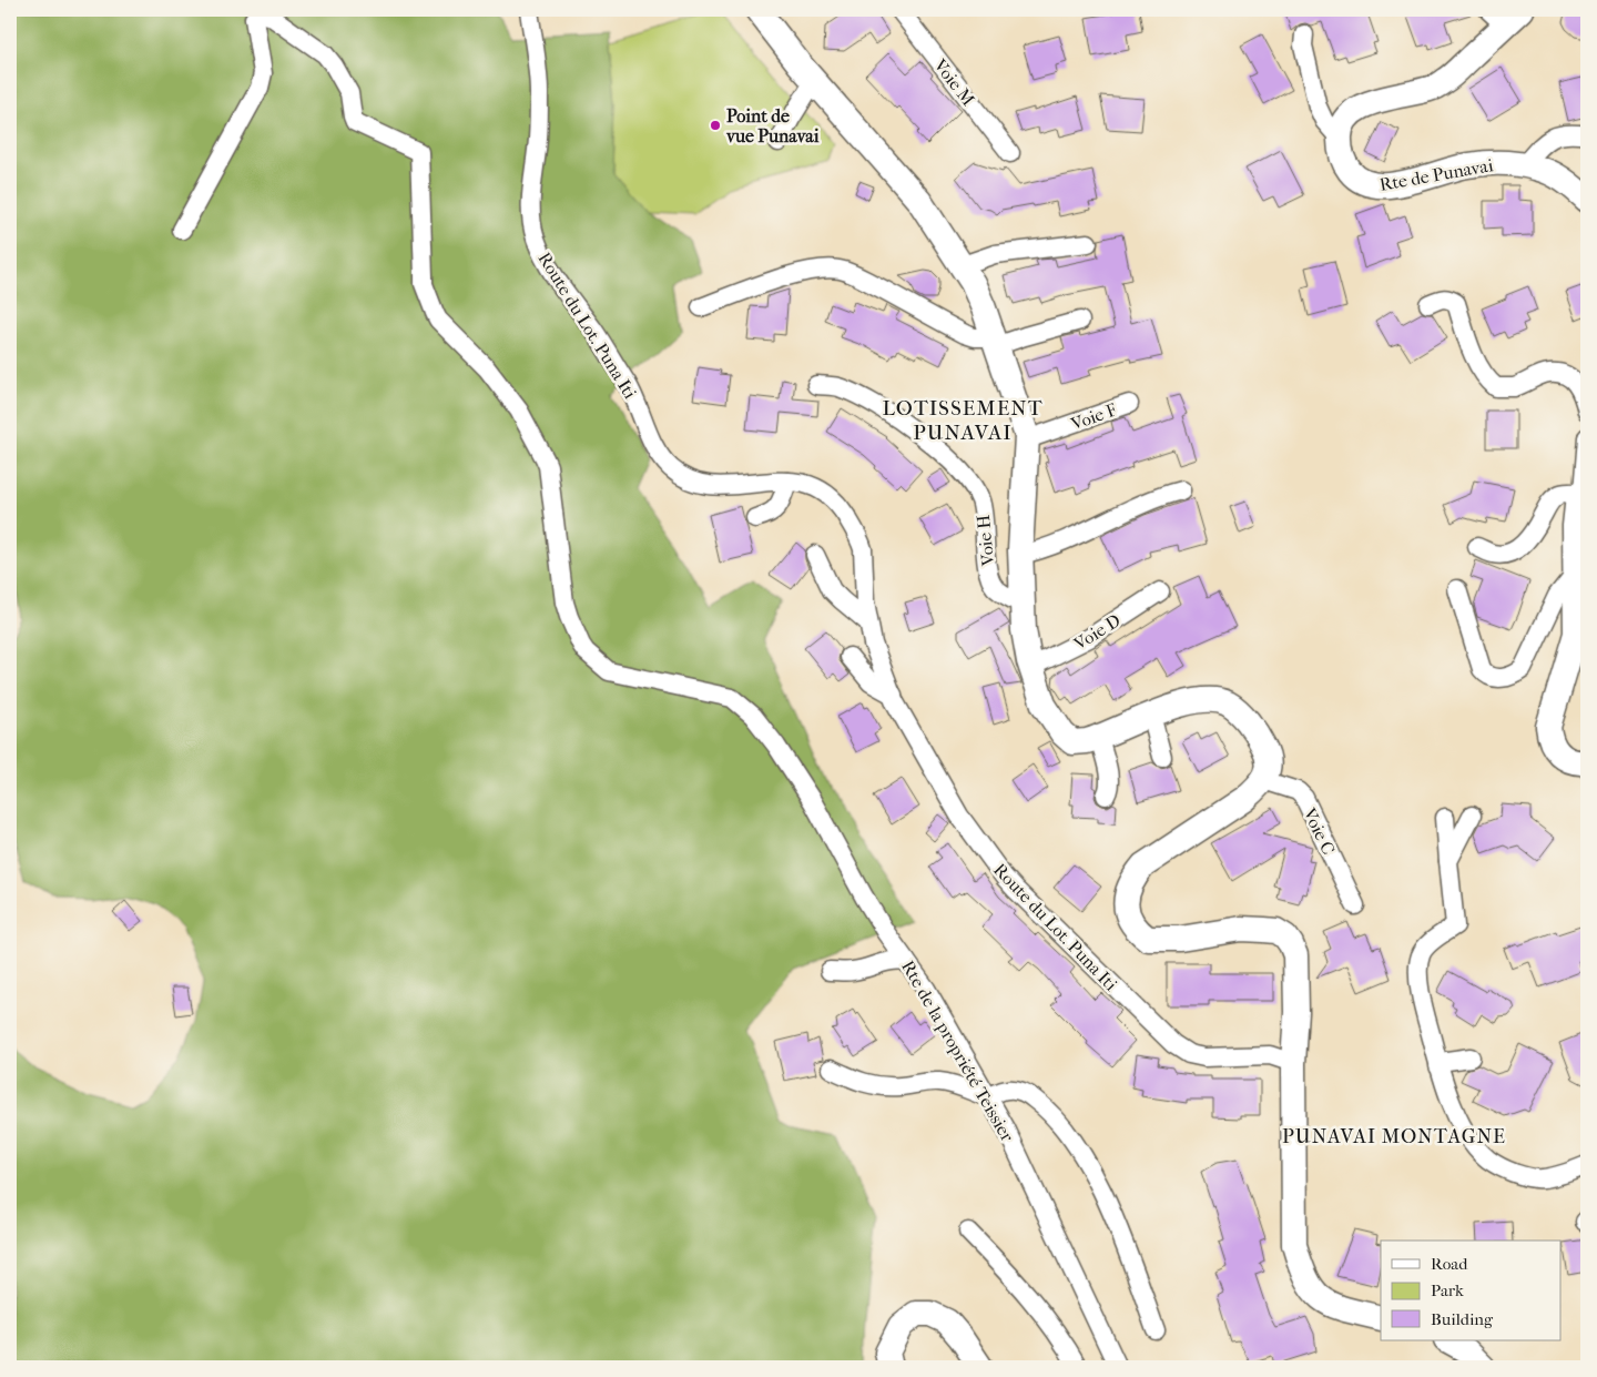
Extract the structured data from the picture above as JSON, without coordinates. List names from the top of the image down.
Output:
{
  "streets": {
    "main road": ["Rte de Punavai"],
    "street": [
      "Voie M",
      "Route du Lot. Puna Iti",
      "Voie F",
      "Voie H",
      "Voie D",
      "Voie C",
      "Rte de la propriété Teissier"
    ]
  },
  "districts": ["LOTISSEMENT PUNAVAI", "PUNAVAI MONTAGNE"],
  "places": ["Point de vue Punavai"],
  "legend": ["Road", "Park", "Building"]
}
